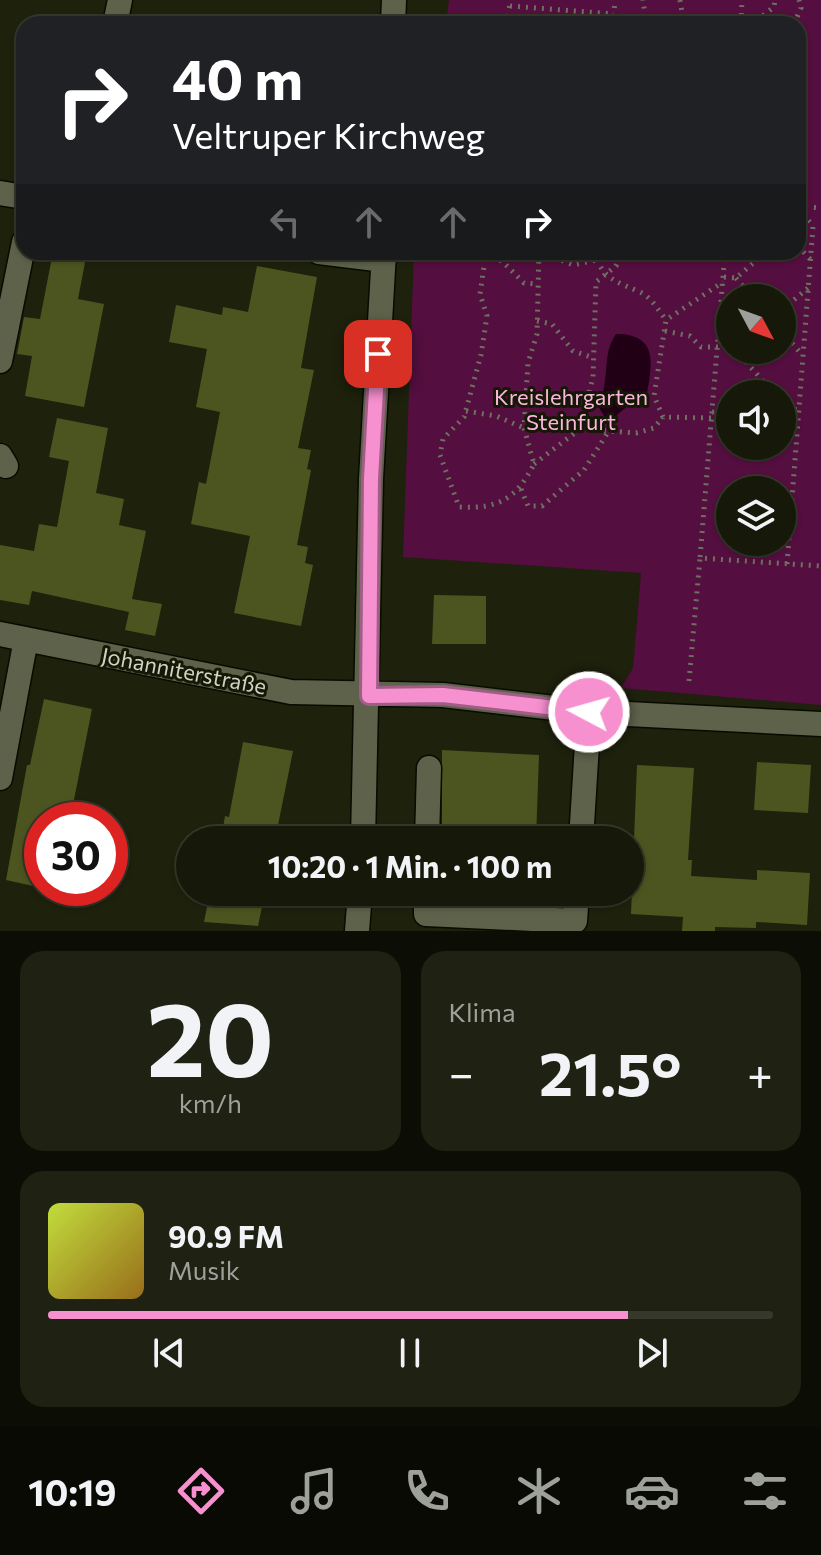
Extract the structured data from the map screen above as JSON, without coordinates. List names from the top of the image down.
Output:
{
  "streets": {
    "street": ["Johanniterstraße"]
  },
  "parks": ["Kreislehrgarten Steinfurt"],
  "north": "bottom right",
  "page": {
    "turn": ["40 m", "Veltruper Kirchweg"],
    "limit": "30",
    "trip": "10:20 · 1 Min. · 100 m",
    "tile": [
      ["20", "km/h"],
      "Klima"
    ],
    "heat": ["−", "21.5°", "+"],
    "song": ["90.9 FM", "Musik"],
    "tabs": "10:19"
  }
}
